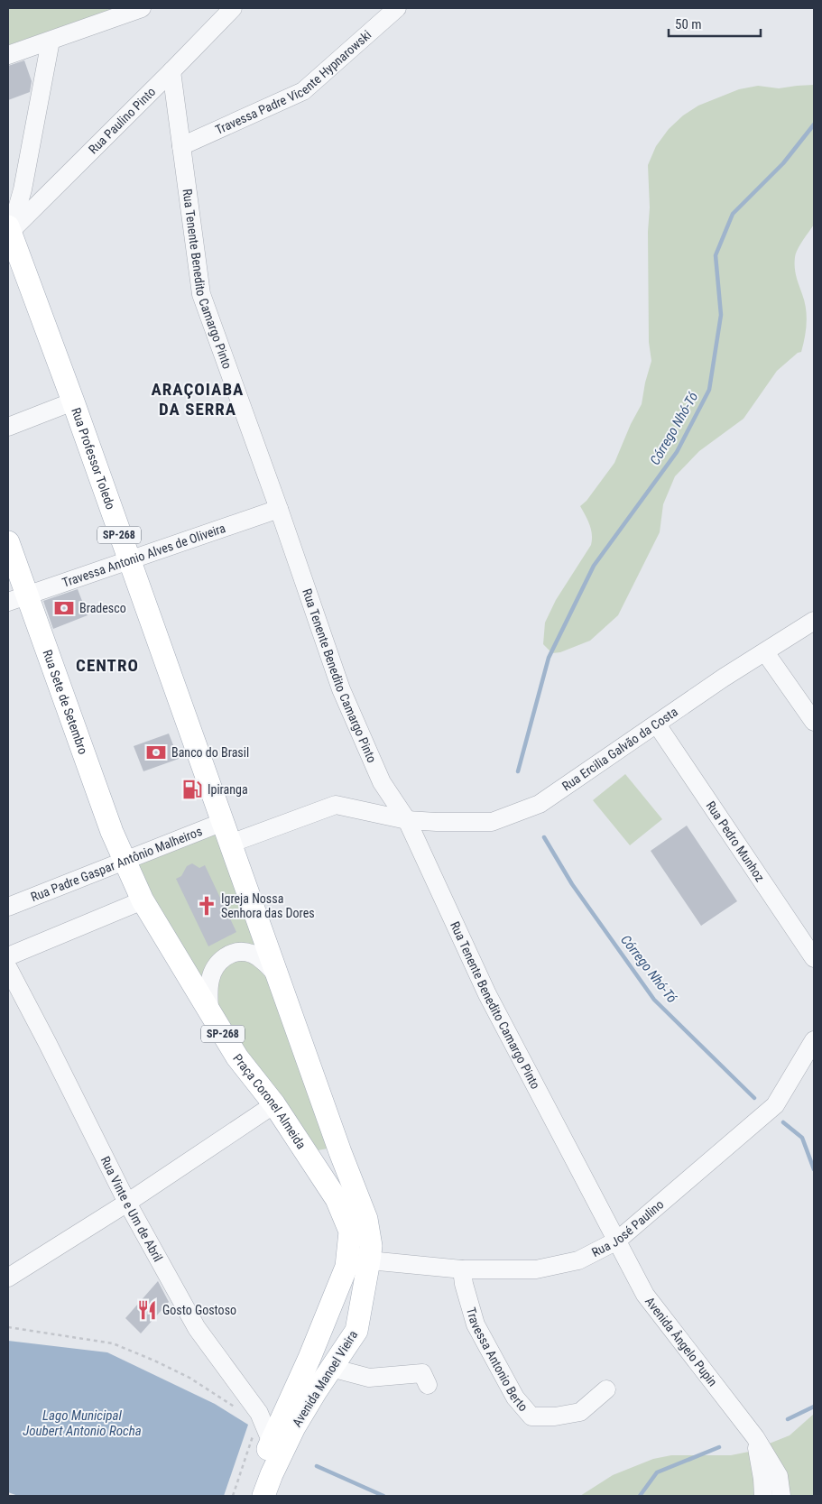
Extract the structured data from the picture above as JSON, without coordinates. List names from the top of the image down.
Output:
{
  "streets": {
    "main road": [
      "Rua Professor Toledo",
      "SP-268",
      "Rua Sete de Setembro",
      "Praça Coronel Almeida",
      "Avenida Manoel Vieira"
    ],
    "street": [
      "Travessa Padre Vicente Hypnarowski",
      "Rua Paulino Pinto",
      "Rua Tenente Benedito Camargo Pinto",
      "Travessa Antonio Alves de Oliveira",
      "Rua Ercilia Galvão da Costa",
      "Rua Pedro Munhoz",
      "Rua Padre Gaspar Antônio Malheiros",
      "Rua Vinte e Um de Abril",
      "Rua José Paulino",
      "Avenida Ângelo Pupin",
      "Travessa Antonio Berto"
    ]
  },
  "crossings": [
    ["Travessa Padre Vicente Hypnarowski", "Rua Tenente Benedito Camargo Pinto"],
    ["Rua Paulino Pinto", "Rua Tenente Benedito Camargo Pinto"],
    ["Rua Paulino Pinto", "Rua Professor Toledo"],
    ["Rua Tenente Benedito Camargo Pinto", "Travessa Antonio Alves de Oliveira"],
    ["Rua Tenente Benedito Camargo Pinto", "Rua Ercilia Galvão da Costa"],
    ["Rua Tenente Benedito Camargo Pinto", "Rua José Paulino"],
    ["Rua Tenente Benedito Camargo Pinto", "Avenida Ângelo Pupin"],
    ["Rua Professor Toledo", "SP-268"],
    ["Rua Professor Toledo", "Travessa Antonio Alves de Oliveira"],
    ["Rua Professor Toledo", "Rua Ercilia Galvão da Costa"],
    ["Rua Professor Toledo", "Rua Padre Gaspar Antônio Malheiros"],
    ["SP-268", "Rua Ercilia Galvão da Costa"],
    ["SP-268", "Avenida Manoel Vieira"],
    ["Travessa Antonio Alves de Oliveira", "Rua Sete de Setembro"],
    ["Rua Sete de Setembro", "Rua Padre Gaspar Antônio Malheiros"],
    ["Rua Sete de Setembro", "Praça Coronel Almeida"],
    ["Rua Ercilia Galvão da Costa", "Rua Pedro Munhoz"],
    ["Rua Padre Gaspar Antônio Malheiros", "Praça Coronel Almeida"],
    ["Praça Coronel Almeida", "Avenida Manoel Vieira"],
    ["Rua Vinte e Um de Abril", "Avenida Manoel Vieira"],
    ["Rua José Paulino", "Avenida Ângelo Pupin"],
    ["Rua José Paulino", "Travessa Antonio Berto"],
    ["Rua José Paulino", "Avenida Manoel Vieira"]
  ],
  "districts": ["ARAÇOIABA DA SERRA", "CENTRO"],
  "water": ["Córrego Nhó-Tó", "Lago Municipal Joubert Antonio Rocha"],
  "places": {
    "bank": ["Bradesco", "Banco do Brasil"],
    "fuel station": ["Ipiranga"],
    "church": ["Igreja Nossa Senhora das Dores"],
    "restaurant": ["Gosto Gostoso"]
  },
  "scale_bar": "50 m"
}
